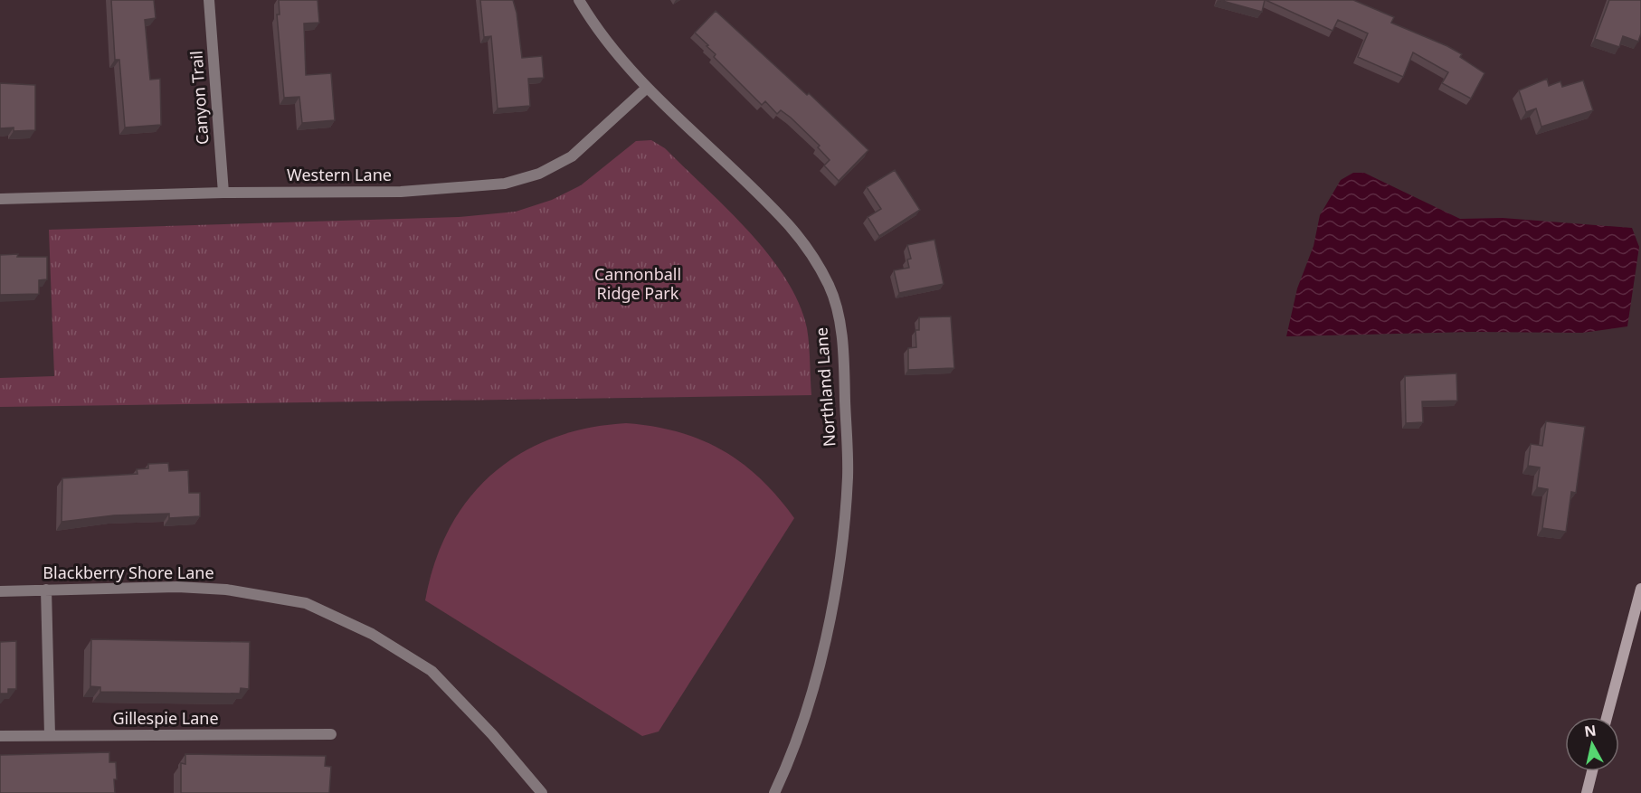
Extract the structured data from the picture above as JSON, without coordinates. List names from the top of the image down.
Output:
{
  "streets": {
    "street": [
      "Canyon Trail",
      "Western Lane",
      "Northland Lane",
      "Blackberry Shore Lane",
      "Gillespie Lane"
    ]
  },
  "crossings": [
    ["Canyon Trail", "Western Lane"],
    ["Western Lane", "Northland Lane"]
  ],
  "parks": ["Cannonball Ridge Park"],
  "north": "top"
}
